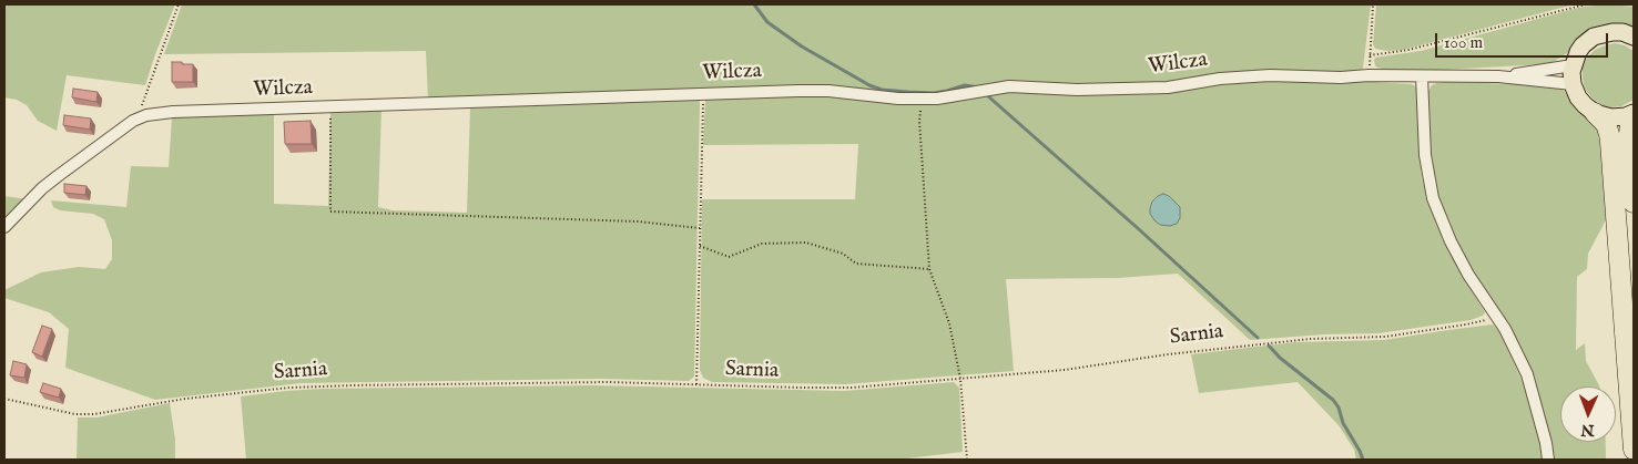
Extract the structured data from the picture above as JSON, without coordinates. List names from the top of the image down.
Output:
{
  "streets": {
    "street": ["Wilcza"],
    "path": ["Sarnia"]
  },
  "scale_bar": "100 m",
  "north": "bottom"
}
